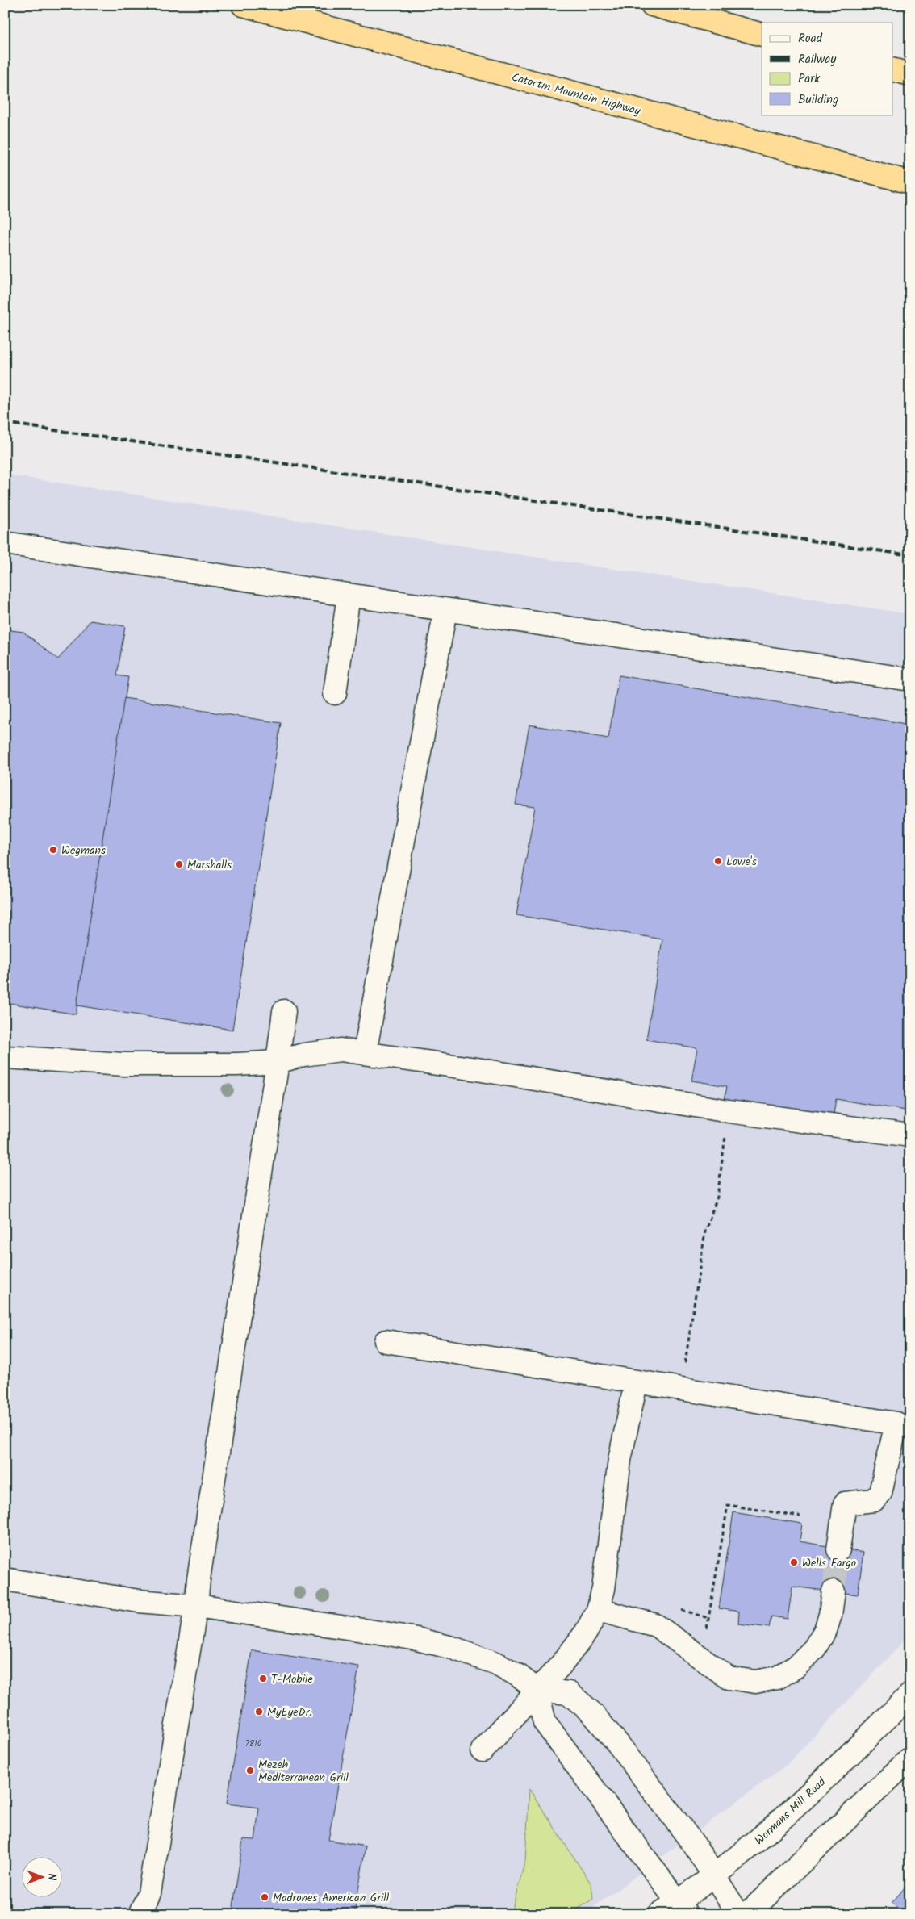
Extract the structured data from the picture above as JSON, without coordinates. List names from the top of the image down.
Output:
{
  "streets": {
    "highway": ["Catoctin Mountain Highway"],
    "street": ["Wormans Mill Road"]
  },
  "places": [
    "Wegmans",
    "Lowe's",
    "Marshalls",
    "Wells Fargo",
    "T-Mobile",
    "MyEyeDr.",
    "Mezeh Mediterranean Grill",
    "Madrones American Grill"
  ],
  "house_numbers": ["7810"],
  "legend": [
    "Road",
    "Railway",
    "Park",
    "Building"
  ],
  "north": "right"
}
